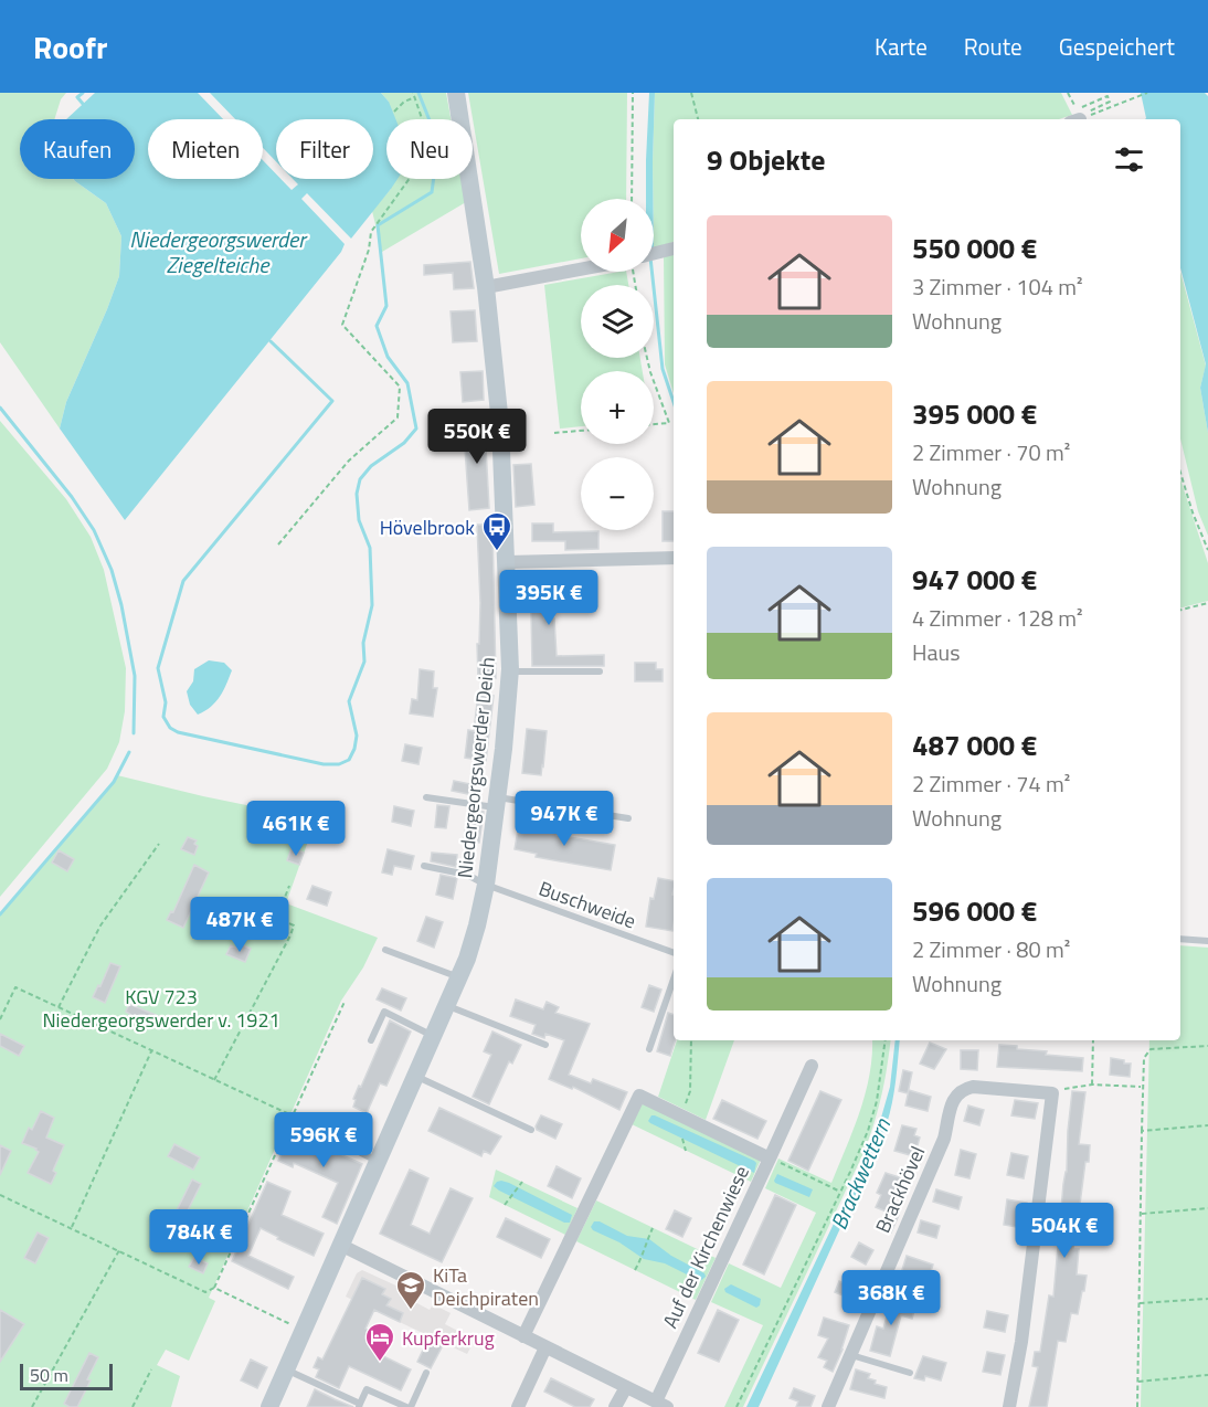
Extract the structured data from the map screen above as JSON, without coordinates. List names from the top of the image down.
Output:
{
  "streets": {
    "street": ["Niedergeorgswerder Deich", "Brackhövel", "Auf der Kirchenwiese"],
    "lane": ["Buschweide"]
  },
  "crossings": [
    ["Niedergeorgswerder Deich", "Buschweide"]
  ],
  "water": ["Niedergeorgswerder Ziegelteiche", "Brackwettern"],
  "parks": ["KGV 723 Niedergeorgswerder v. 1921"],
  "places": {
    "bus stop": ["Hövelbrook"],
    "school or university": ["KiTa Deichpiraten"],
    "hotel": ["Kupferkrug"]
  },
  "scale_bar": "50 m",
  "north": "bottom left",
  "page": {
    "header": "Roofr",
    "nav": ["Karte", "Route", "Gespeichert"],
    "chip": [
      "Kaufen",
      "Mieten",
      "Filter",
      "Neu"
    ],
    "heading": "9 Objekte",
    "map_buttons": ["+", "−"],
    "list": [
      {
        "name": "550 000 €",
        "note": "3 Zimmer · 104 m² · Wohnung"
      },
      {
        "name": "395 000 €",
        "note": "2 Zimmer · 70 m² · Wohnung"
      },
      {
        "name": "947 000 €",
        "note": "4 Zimmer · 128 m² · Haus"
      },
      {
        "name": "487 000 €",
        "note": "2 Zimmer · 74 m² · Wohnung"
      },
      {
        "name": "596 000 €",
        "note": "2 Zimmer · 80 m² · Wohnung"
      }
    ],
    "price": [
      "550K €",
      "395K €",
      "947K €",
      "461K €",
      "487K €",
      "596K €",
      "504K €",
      "784K €",
      "368K €"
    ],
    "scale": "50 m"
  }
}
